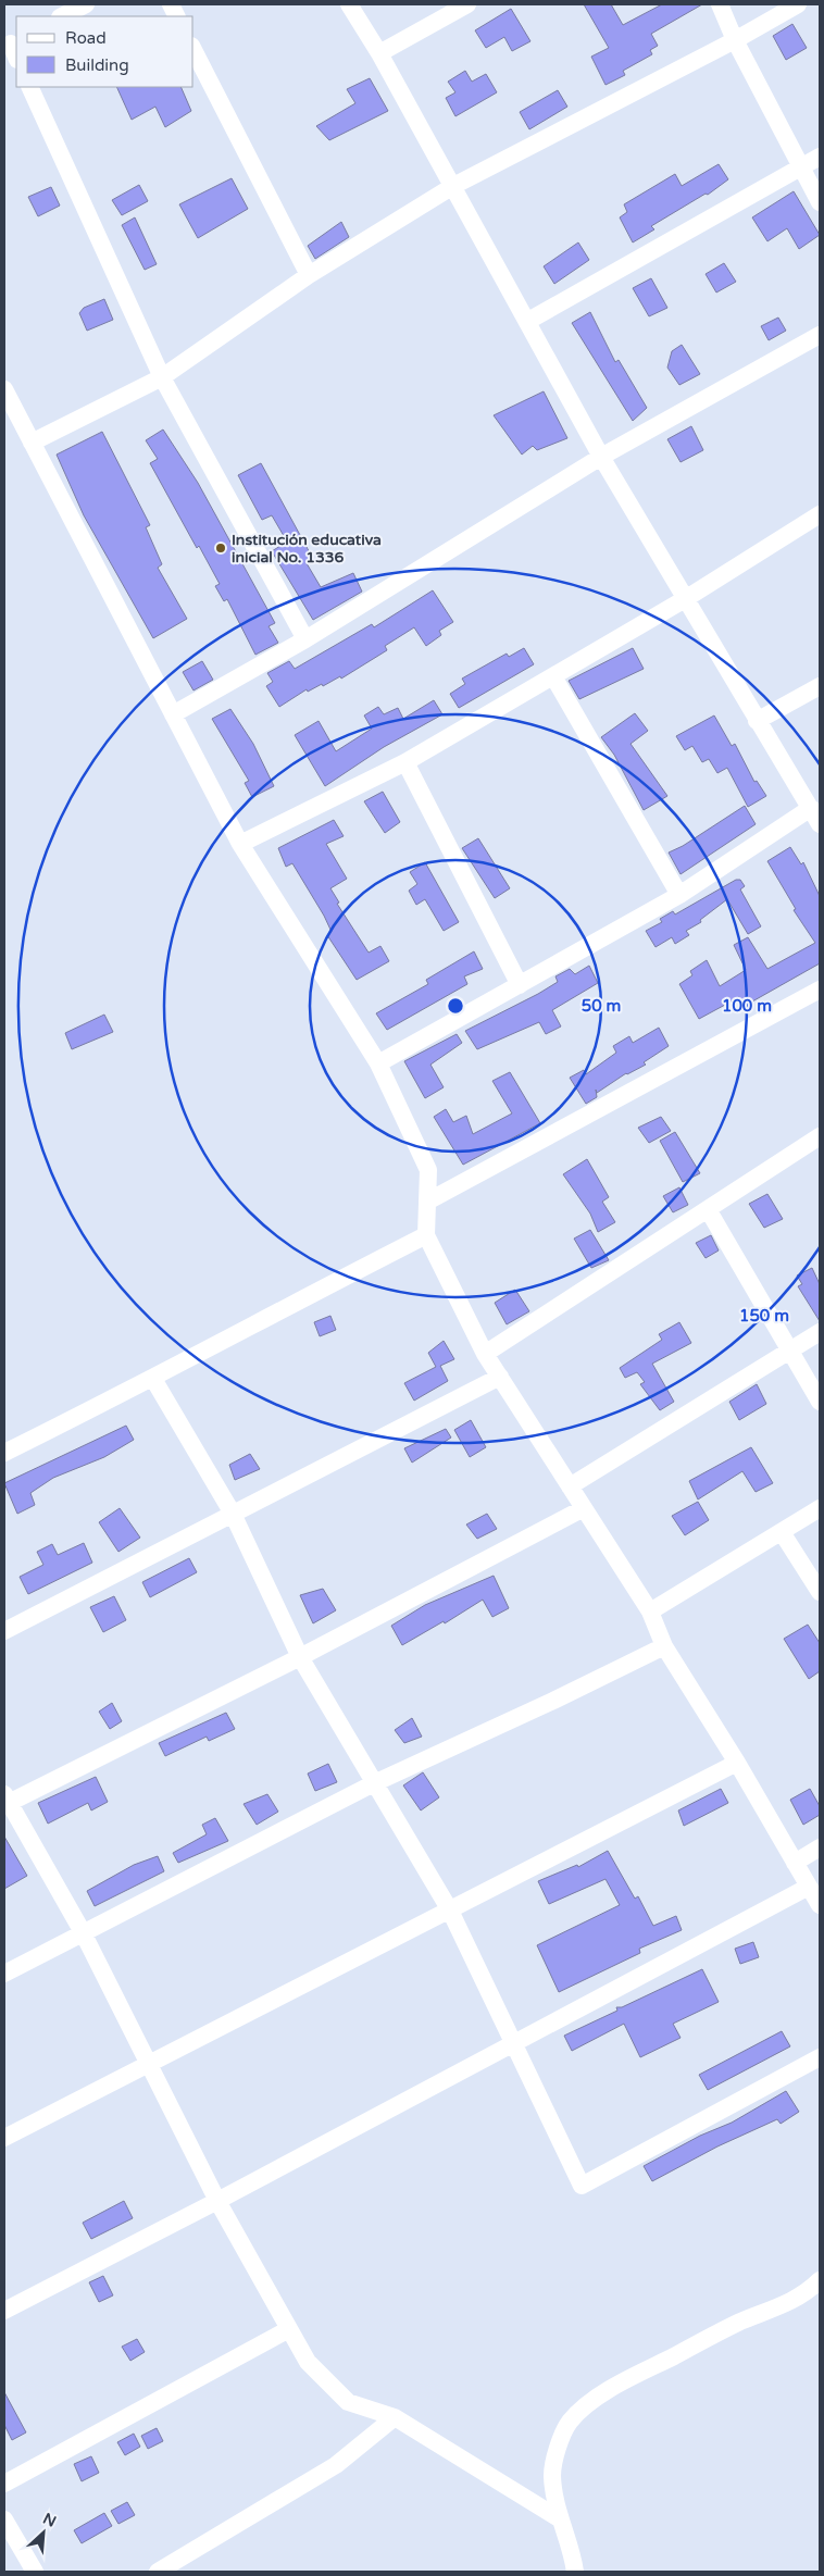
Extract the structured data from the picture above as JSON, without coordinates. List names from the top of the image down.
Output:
{
  "places": ["Institución educativa inicial No. 1336"],
  "legend": ["Road", "Building"],
  "north": "top right",
  "rings": ["50 m", "100 m", "150 m"]
}
